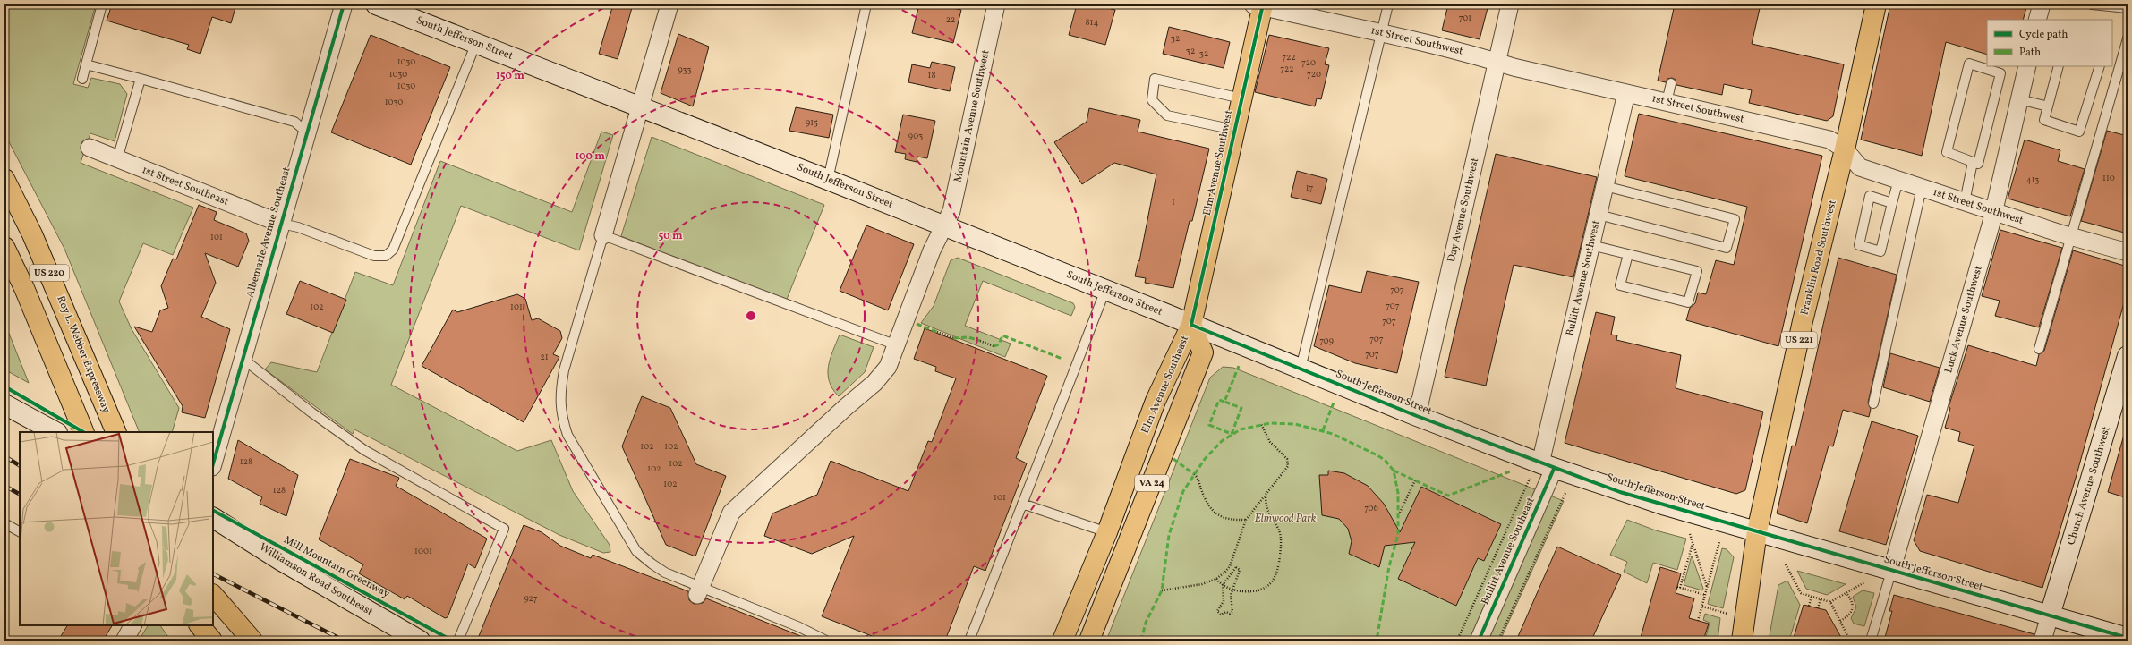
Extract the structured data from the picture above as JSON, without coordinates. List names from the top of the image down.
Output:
{
  "streets": {
    "main road": [
      "Elm Avenue Southwest",
      "Franklin Road Southwest",
      "US 220",
      "US 221",
      "Roy L. Webber Expressway",
      "Elm Avenue Southeast",
      "VA 24"
    ],
    "street": [
      "South Jefferson Street",
      "1st Street Southwest",
      "Mountain Avenue Southwest",
      "1st Street Southeast",
      "Day Avenue Southwest",
      "Albemarle Avenue Southeast",
      "Bullitt Avenue Southwest",
      "Luck Avenue Southwest",
      "Church Avenue Southwest",
      "Bullitt Avenue Southeast",
      "Williamson Road Southeast"
    ],
    "cycle path": ["Mill Mountain Greenway"]
  },
  "crossings": [
    ["South Jefferson Street", "Mountain Avenue Southwest"],
    ["South Jefferson Street", "Elm Avenue Southwest"],
    ["South Jefferson Street", "Day Avenue Southwest"],
    ["South Jefferson Street", "Franklin Road Southwest"],
    ["South Jefferson Street", "Bullitt Avenue Southwest"],
    ["South Jefferson Street", "Luck Avenue Southwest"],
    ["South Jefferson Street", "US 221"],
    ["South Jefferson Street", "Elm Avenue Southeast"],
    ["South Jefferson Street", "Church Avenue Southwest"],
    ["South Jefferson Street", "Bullitt Avenue Southeast"],
    ["1st Street Southwest", "Elm Avenue Southwest"],
    ["1st Street Southwest", "Day Avenue Southwest"],
    ["1st Street Southwest", "Franklin Road Southwest"],
    ["1st Street Southwest", "Bullitt Avenue Southwest"],
    ["1st Street Southwest", "Luck Avenue Southwest"],
    ["Elm Avenue Southwest", "Elm Avenue Southeast"],
    ["1st Street Southeast", "Albemarle Avenue Southeast"],
    ["Franklin Road Southwest", "US 221"],
    ["Bullitt Avenue Southwest", "Bullitt Avenue Southeast"]
  ],
  "parks": ["Elmwood Park"],
  "house_numbers": [
    "701",
    "22",
    "814",
    "32",
    "32",
    "32",
    "722",
    "1030",
    "720",
    "722",
    "933",
    "1030",
    "720",
    "18",
    "1030",
    "1030",
    "915",
    "903",
    "110",
    "413",
    "17",
    "1",
    "101",
    "707",
    "707",
    "102",
    "101",
    "707",
    "707",
    "709",
    "707",
    "21",
    "102",
    "102",
    "128",
    "102",
    "102",
    "102",
    "128",
    "101",
    "706",
    "1001",
    "927"
  ],
  "legend": ["Cycle path", "Path"],
  "rings": ["150 m", "100 m", "50 m"]
}
